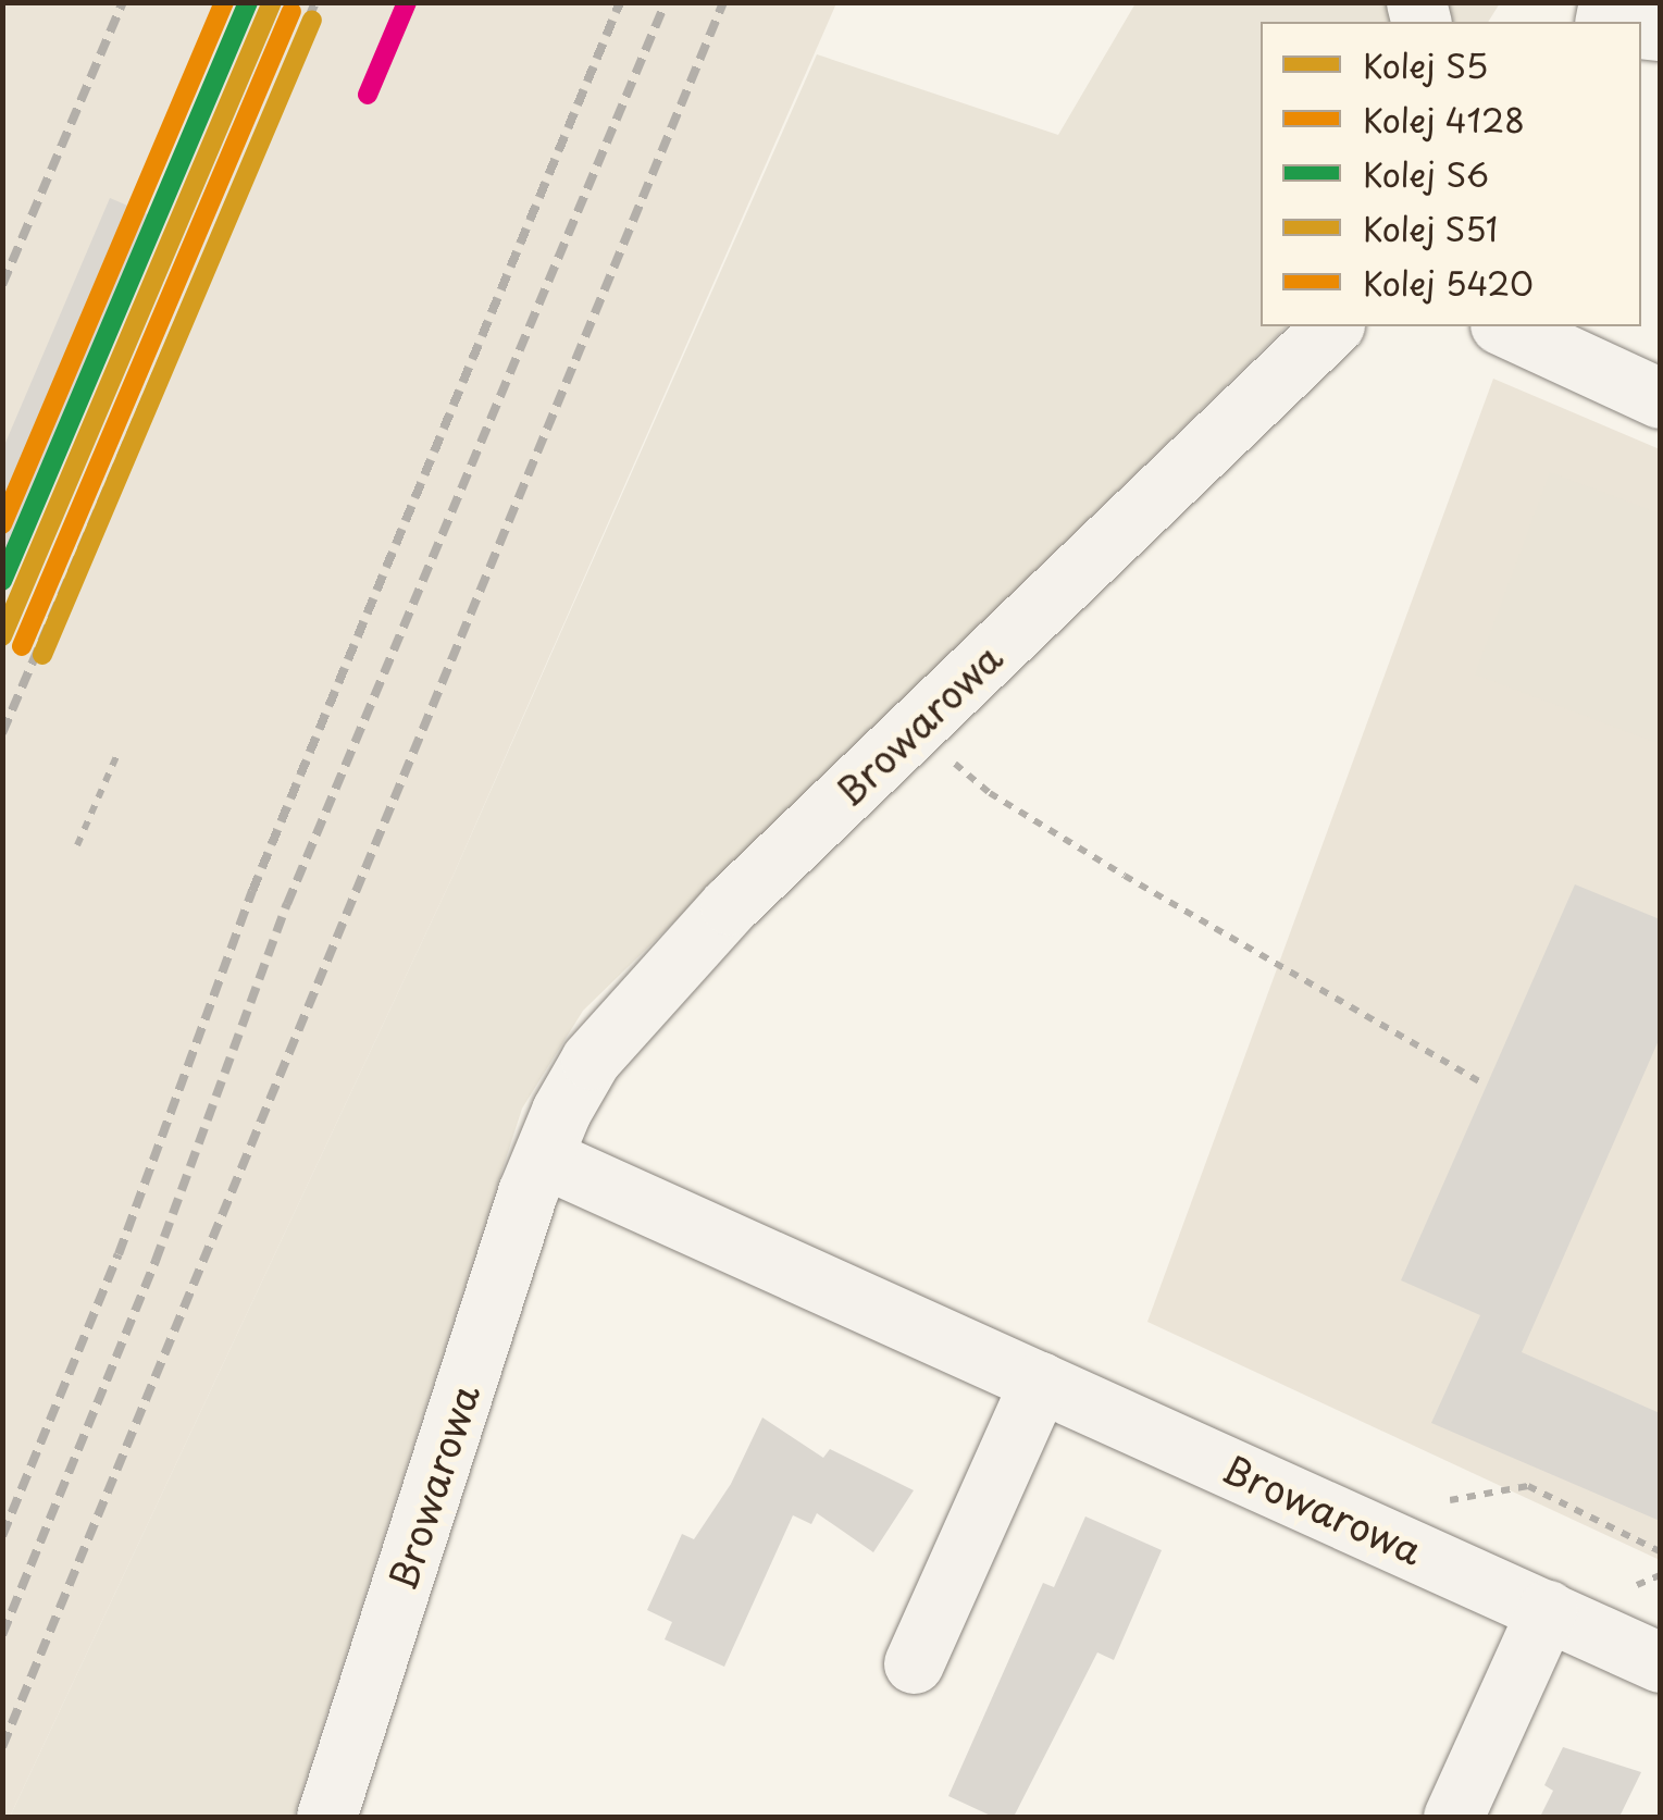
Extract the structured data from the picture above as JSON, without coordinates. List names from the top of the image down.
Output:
{
  "streets": {
    "street": ["Browarowa"]
  },
  "lines": [
    "rail line S5",
    "rail line S6",
    "rail line 5420",
    "rail line 4128",
    "rail line S51"
  ],
  "legend": [
    "Kolej S5",
    "Kolej 4128",
    "Kolej S6",
    "Kolej S51",
    "Kolej 5420"
  ]
}
